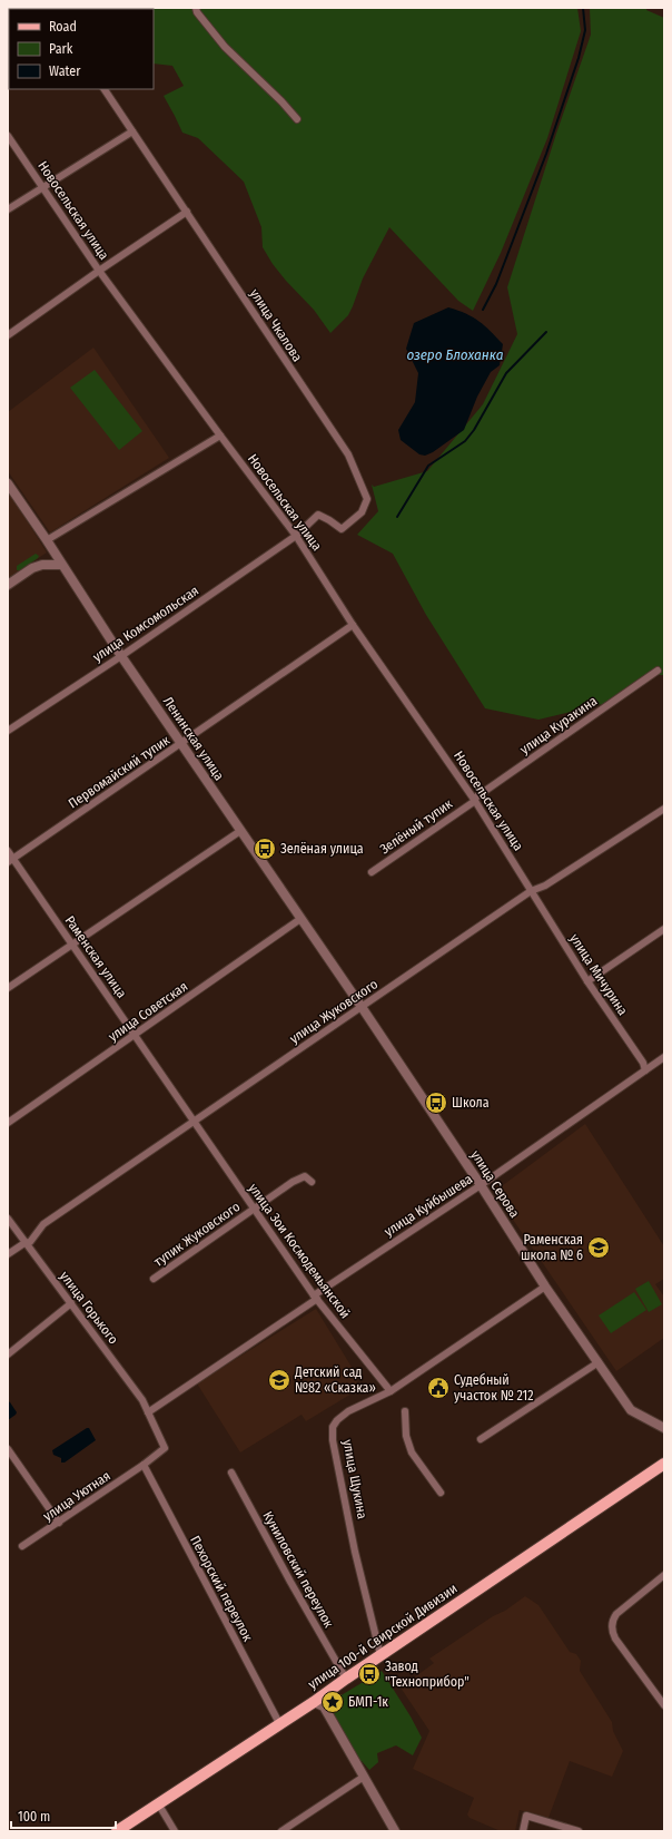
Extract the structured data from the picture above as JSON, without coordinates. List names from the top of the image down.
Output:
{
  "streets": {
    "main road": ["улица 100-й Свирской Дивизии"],
    "street": [
      "Новосельская улица",
      "улица Чкалова",
      "улица Комсомольская",
      "улица Куракина",
      "Ленинская улица",
      "Первомайский тупик",
      "Зелёный тупик",
      "Раменская улица",
      "улица Мичурина",
      "улица Советская",
      "улица Жуковского",
      "улица Серова",
      "улица Куйбышева",
      "тупик Жуковского",
      "улица Зои Космодемьянской",
      "улица Горького",
      "улица Щукина",
      "улица Уютная",
      "Куниловский переулок",
      "Пехорский переулок"
    ]
  },
  "crossings": [
    ["Новосельская улица", "улица Чкалова"],
    ["Новосельская улица", "улица Комсомольская"],
    ["Новосельская улица", "улица Куракина"],
    ["Новосельская улица", "Первомайский тупик"],
    ["Новосельская улица", "Зелёный тупик"],
    ["Новосельская улица", "улица Мичурина"],
    ["Новосельская улица", "улица Жуковского"],
    ["улица Чкалова", "улица Комсомольская"],
    ["улица Комсомольская", "Ленинская улица"],
    ["улица Куракина", "Зелёный тупик"],
    ["Ленинская улица", "Первомайский тупик"],
    ["Ленинская улица", "улица Советская"],
    ["Ленинская улица", "улица Жуковского"],
    ["Ленинская улица", "улица Серова"],
    ["Первомайский тупик", "Раменская улица"],
    ["Раменская улица", "улица Советская"],
    ["Раменская улица", "улица Жуковского"],
    ["Раменская улица", "улица Зои Космодемьянской"],
    ["улица Мичурина", "улица Жуковского"],
    ["улица Мичурина", "улица Куйбышева"],
    ["улица Жуковского", "улица Серова"],
    ["улица Жуковского", "улица Зои Космодемьянской"],
    ["улица Жуковского", "улица Горького"],
    ["улица Серова", "улица Куйбышева"],
    ["улица Серова", "улица Щукина"],
    ["улица Куйбышева", "улица Зои Космодемьянской"],
    ["тупик Жуковского", "улица Зои Космодемьянской"],
    ["улица Зои Космодемьянской", "улица Щукина"],
    ["улица Горького", "улица Уютная"],
    ["улица Горького", "Пехорский переулок"],
    ["улица Щукина", "улица 100-й Свирской Дивизии"],
    ["улица Уютная", "Пехорский переулок"],
    ["Куниловский переулок", "улица 100-й Свирской Дивизии"],
    ["Пехорский переулок", "улица 100-й Свирской Дивизии"]
  ],
  "water": ["озеро Блоханка"],
  "places": {
    "bus stop": ["Зелёная улица", "Школа", "Завод \"Техноприбор\""],
    "school or university": ["Раменская школа № 6", "Детский сад №82 «Сказка»"],
    "public building": ["Судебный участок № 212"],
    "place": ["БМП-1к"]
  },
  "legend": ["Road", "Park", "Water"],
  "scale_bar": "100 m"
}
